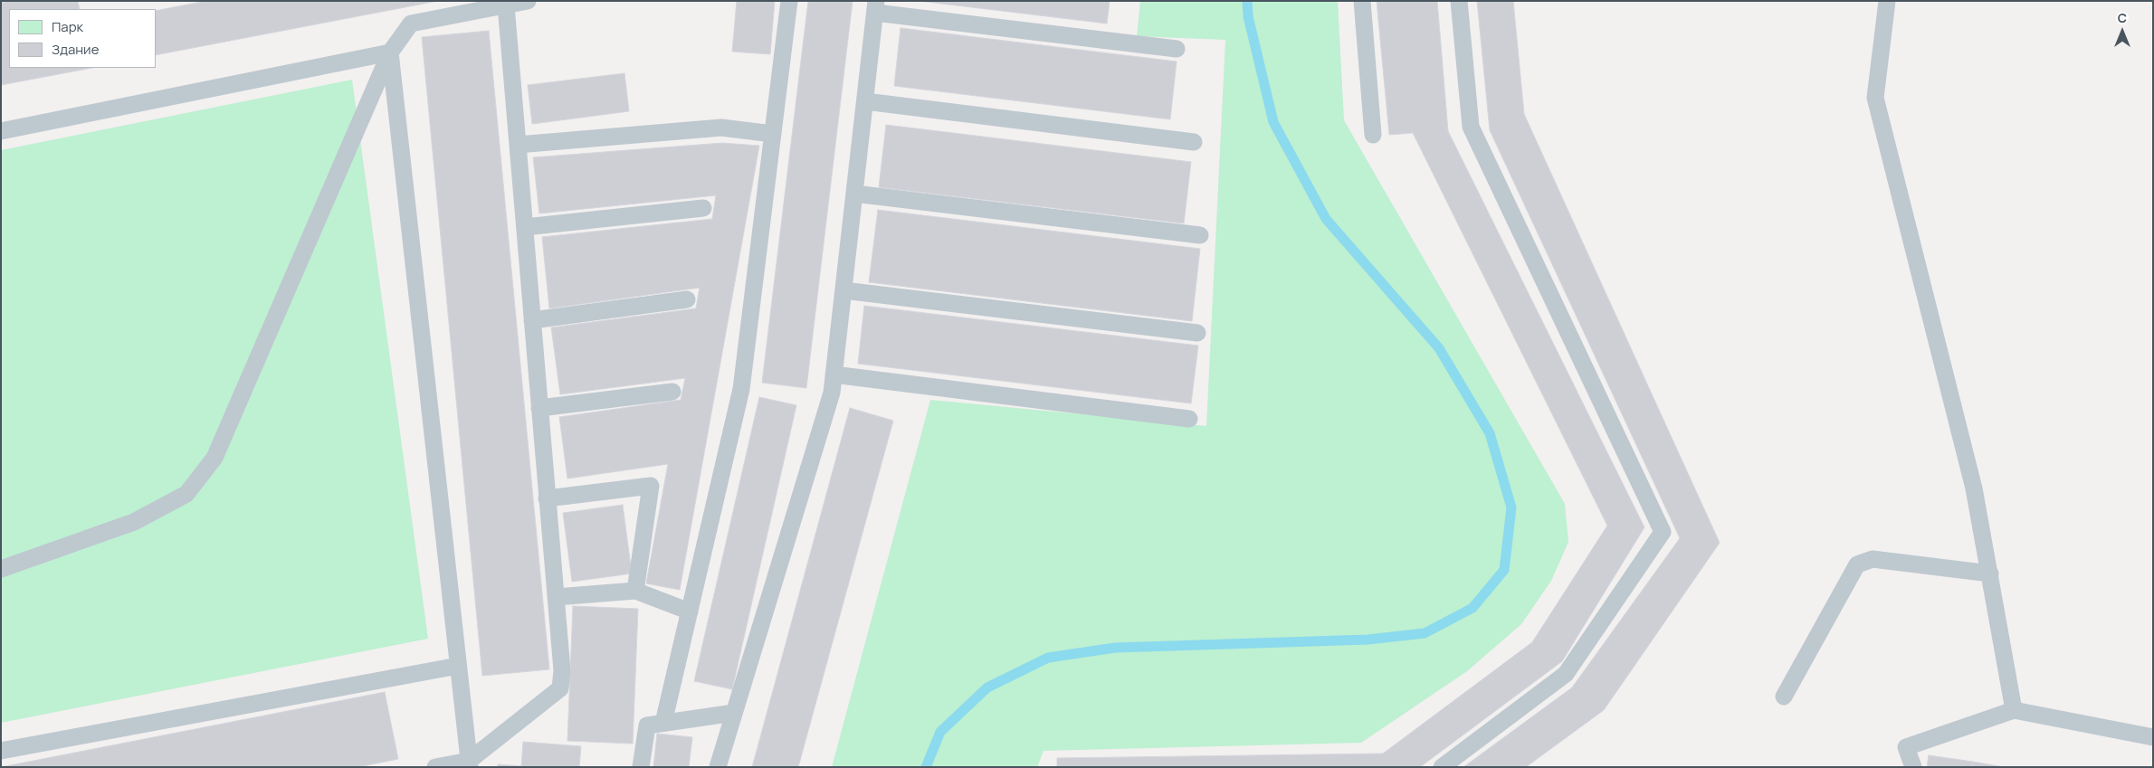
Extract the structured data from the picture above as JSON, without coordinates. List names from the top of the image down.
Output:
{
  "legend": ["Парк", "Здание"],
  "north": "top"
}
